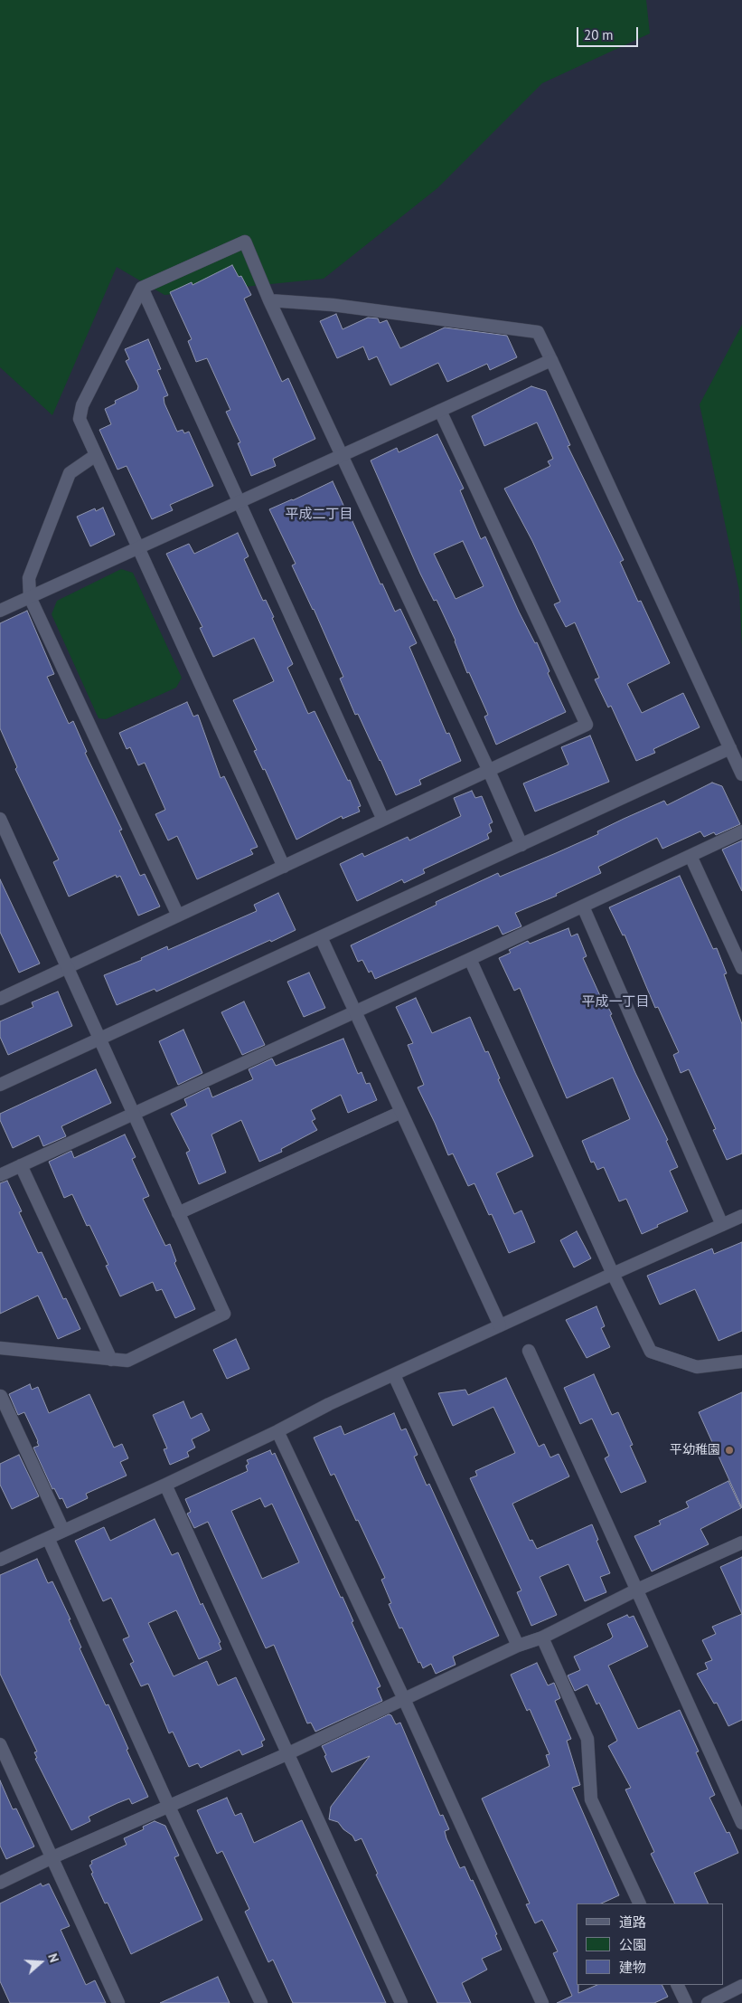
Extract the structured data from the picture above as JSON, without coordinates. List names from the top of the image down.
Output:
{
  "districts": ["平成二丁目", "平成一丁目"],
  "places": ["平幼稚園"],
  "legend": ["道路", "公園", "建物"],
  "scale_bar": "20 m",
  "north": "right"
}
